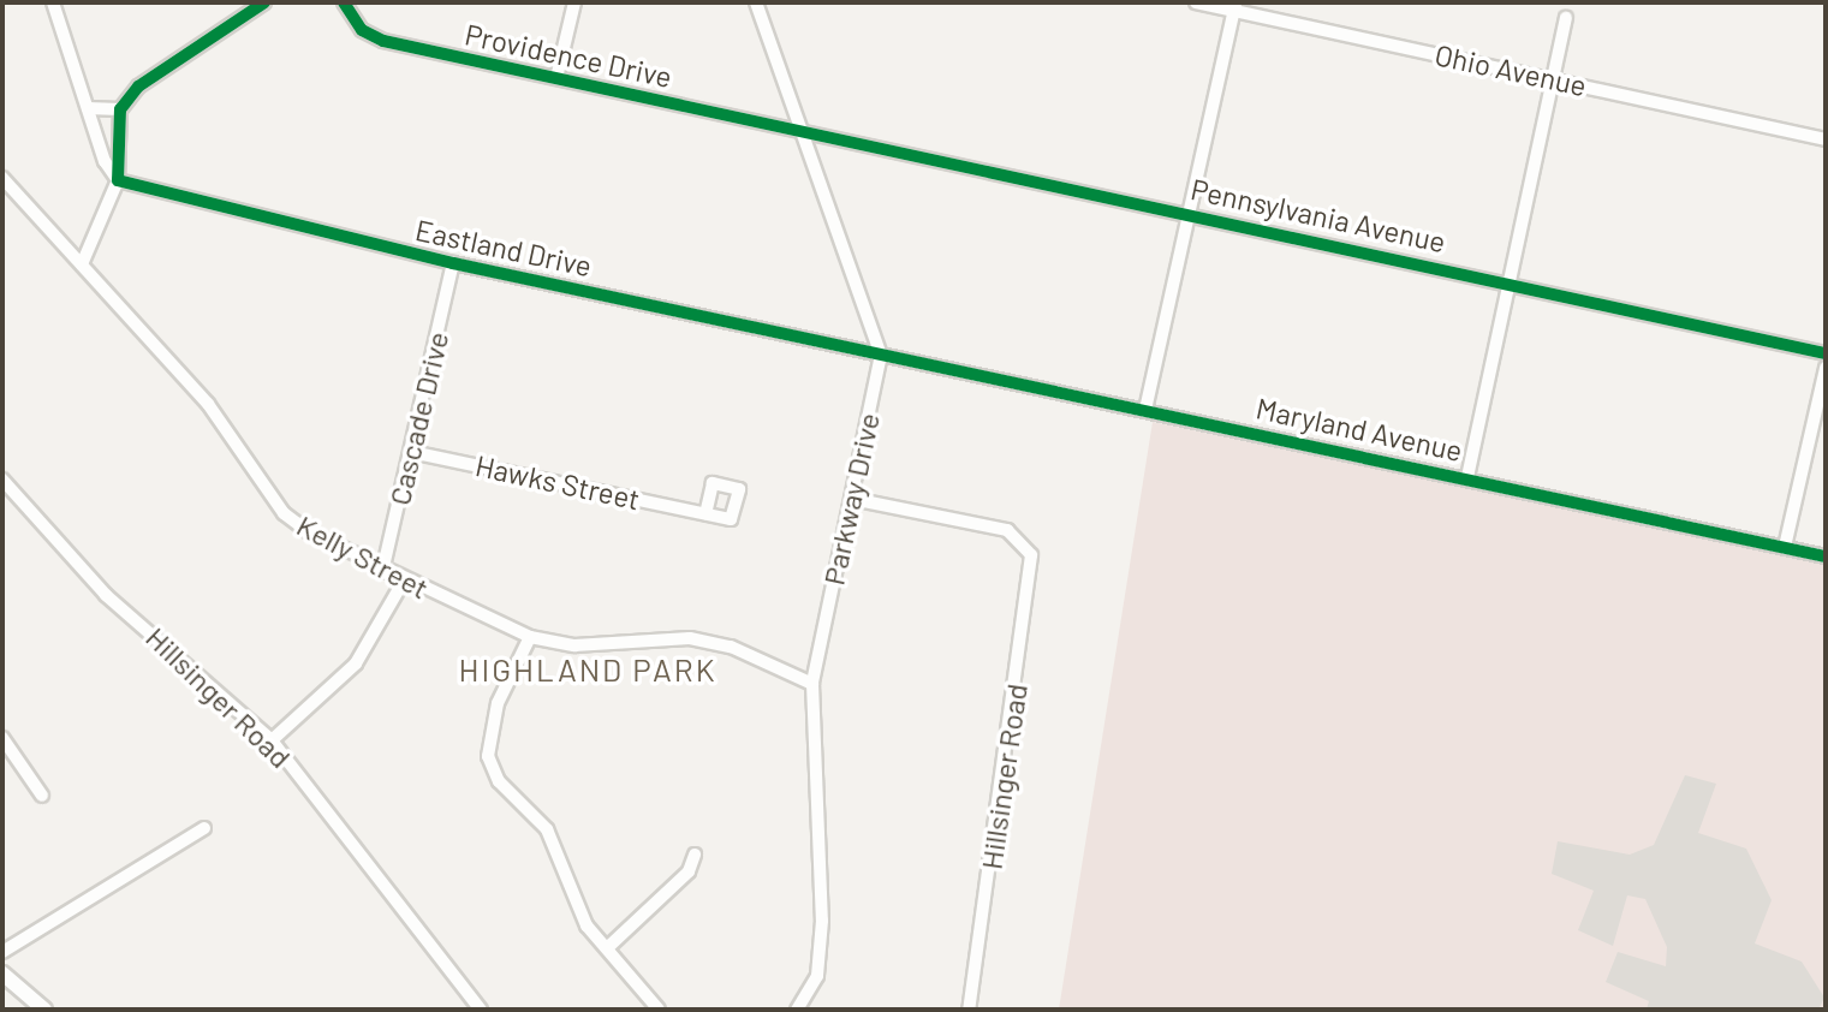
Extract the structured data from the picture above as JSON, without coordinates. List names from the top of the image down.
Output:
{
  "streets": {
    "street": [
      "Providence Drive",
      "Ohio Avenue",
      "Pennsylvania Avenue",
      "Eastland Drive",
      "Cascade Drive",
      "Maryland Avenue",
      "Hawks Street",
      "Parkway Drive",
      "Kelly Street",
      "Hillsinger Road"
    ]
  },
  "crossings": [
    ["Providence Drive", "Pennsylvania Avenue"],
    ["Eastland Drive", "Cascade Drive"],
    ["Eastland Drive", "Maryland Avenue"],
    ["Eastland Drive", "Parkway Drive"],
    ["Cascade Drive", "Hawks Street"],
    ["Cascade Drive", "Kelly Street"],
    ["Maryland Avenue", "Parkway Drive"],
    ["Parkway Drive", "Kelly Street"],
    ["Parkway Drive", "Hillsinger Road"]
  ],
  "districts": ["HIGHLAND PARK"]
}
